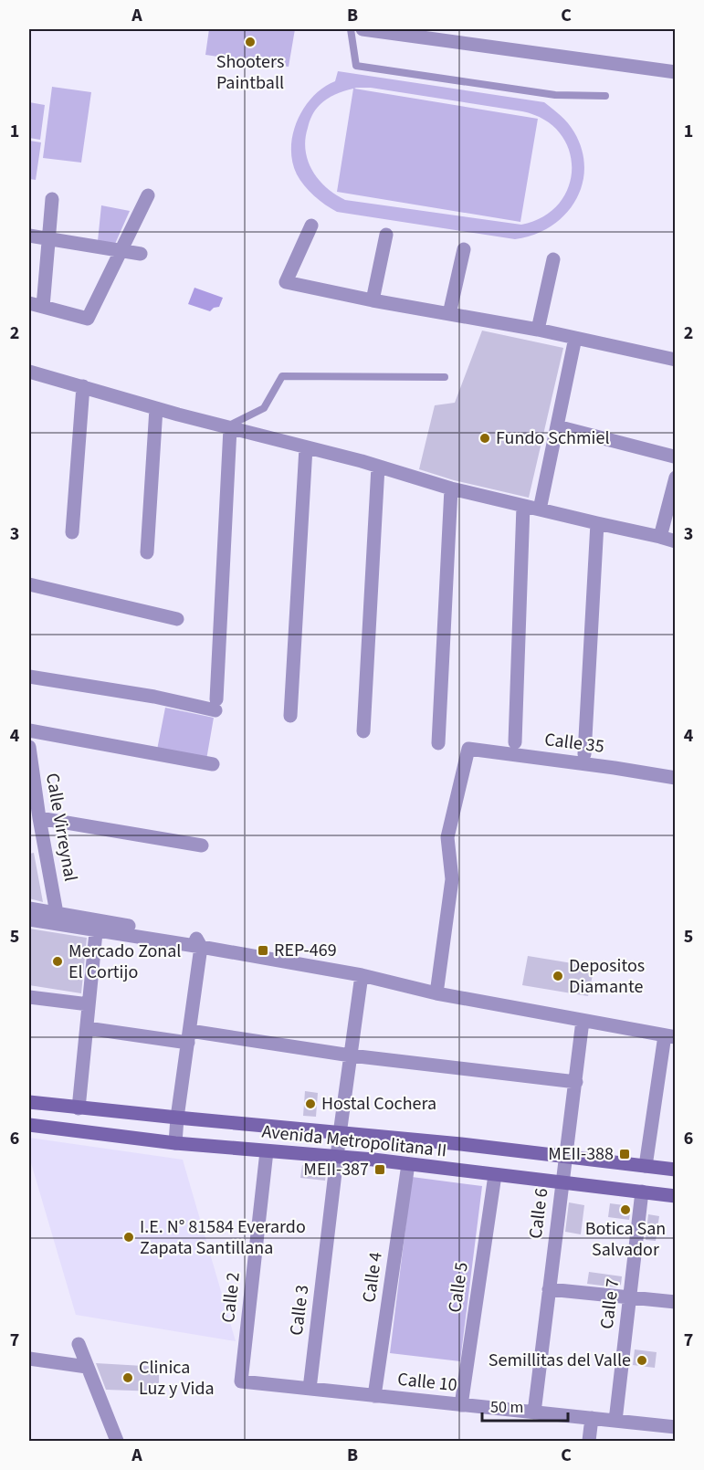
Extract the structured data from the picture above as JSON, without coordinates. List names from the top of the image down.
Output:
{
  "streets": {
    "main road": ["Avenida Metropolitana II"],
    "street": [
      "Calle 35",
      "Calle Virreynal",
      "Calle 6",
      "Calle 4",
      "Calle 5",
      "Calle 2",
      "Calle 7",
      "Calle 3",
      "Calle 10"
    ]
  },
  "crossings": [
    ["Avenida Metropolitana II", "Calle 6"],
    ["Avenida Metropolitana II", "Calle 4"],
    ["Avenida Metropolitana II", "Calle 5"],
    ["Avenida Metropolitana II", "Calle 2"],
    ["Avenida Metropolitana II", "Calle 7"],
    ["Avenida Metropolitana II", "Calle 3"],
    ["Calle 6", "Calle 10"],
    ["Calle 4", "Calle 10"],
    ["Calle 5", "Calle 10"],
    ["Calle 2", "Calle 10"],
    ["Calle 7", "Calle 10"],
    ["Calle 3", "Calle 10"]
  ],
  "places": {
    "other": [
      "Shooters Paintball",
      "Fundo Schmiel",
      "Mercado Zonal El Cortijo",
      "Depositos Diamante",
      "Hostal Cochera",
      "Botica San Salvador",
      "I.E. N° 81584 Everardo Zapata Santillana",
      "Semillitas del Valle",
      "Clinica Luz y Vida"
    ],
    "transit": ["REP-469", "MEII-388", "MEII-387"]
  },
  "scale_bar": "50 m",
  "grid": {
    "columns": ["A", "B", "C"],
    "rows": [
      "1",
      "2",
      "3",
      "4",
      "5",
      "6",
      "7"
    ]
  }
}
